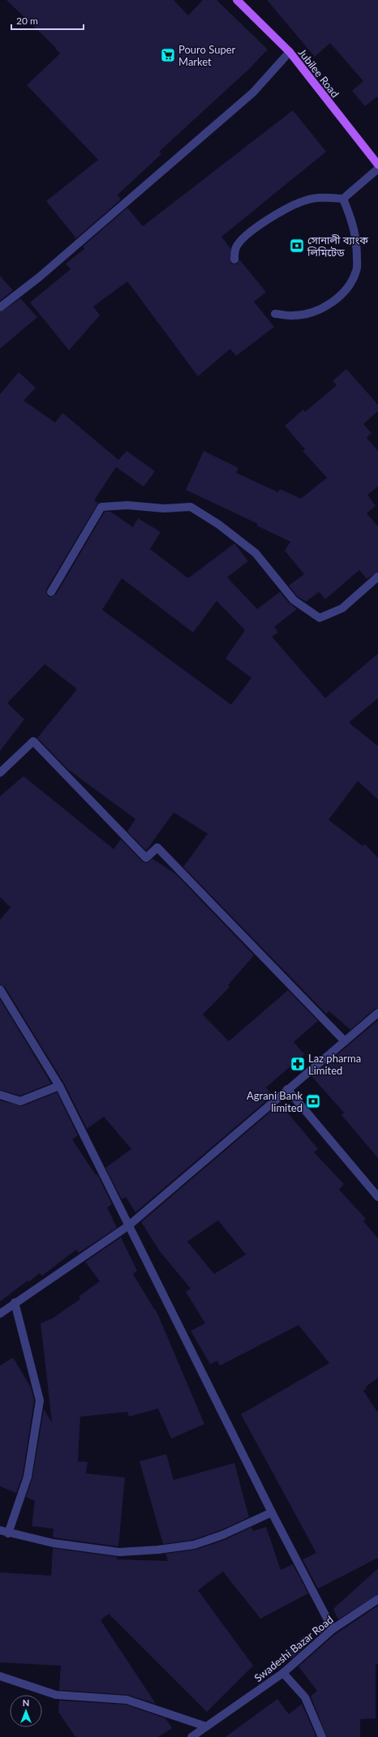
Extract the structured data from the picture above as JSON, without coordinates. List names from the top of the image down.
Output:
{
  "streets": {
    "main road": ["Jubilee Road"],
    "street": ["Swadeshi Bazar Road"]
  },
  "places": {
    "supermarket": ["Pouro Super Market"],
    "bank": ["সোনালী ব্যাংক লিমিটেড", "Agrani Bank limited"],
    "pharmacy": ["Laz pharma Limited"]
  },
  "scale_bar": "20 m",
  "north": "top"
}
